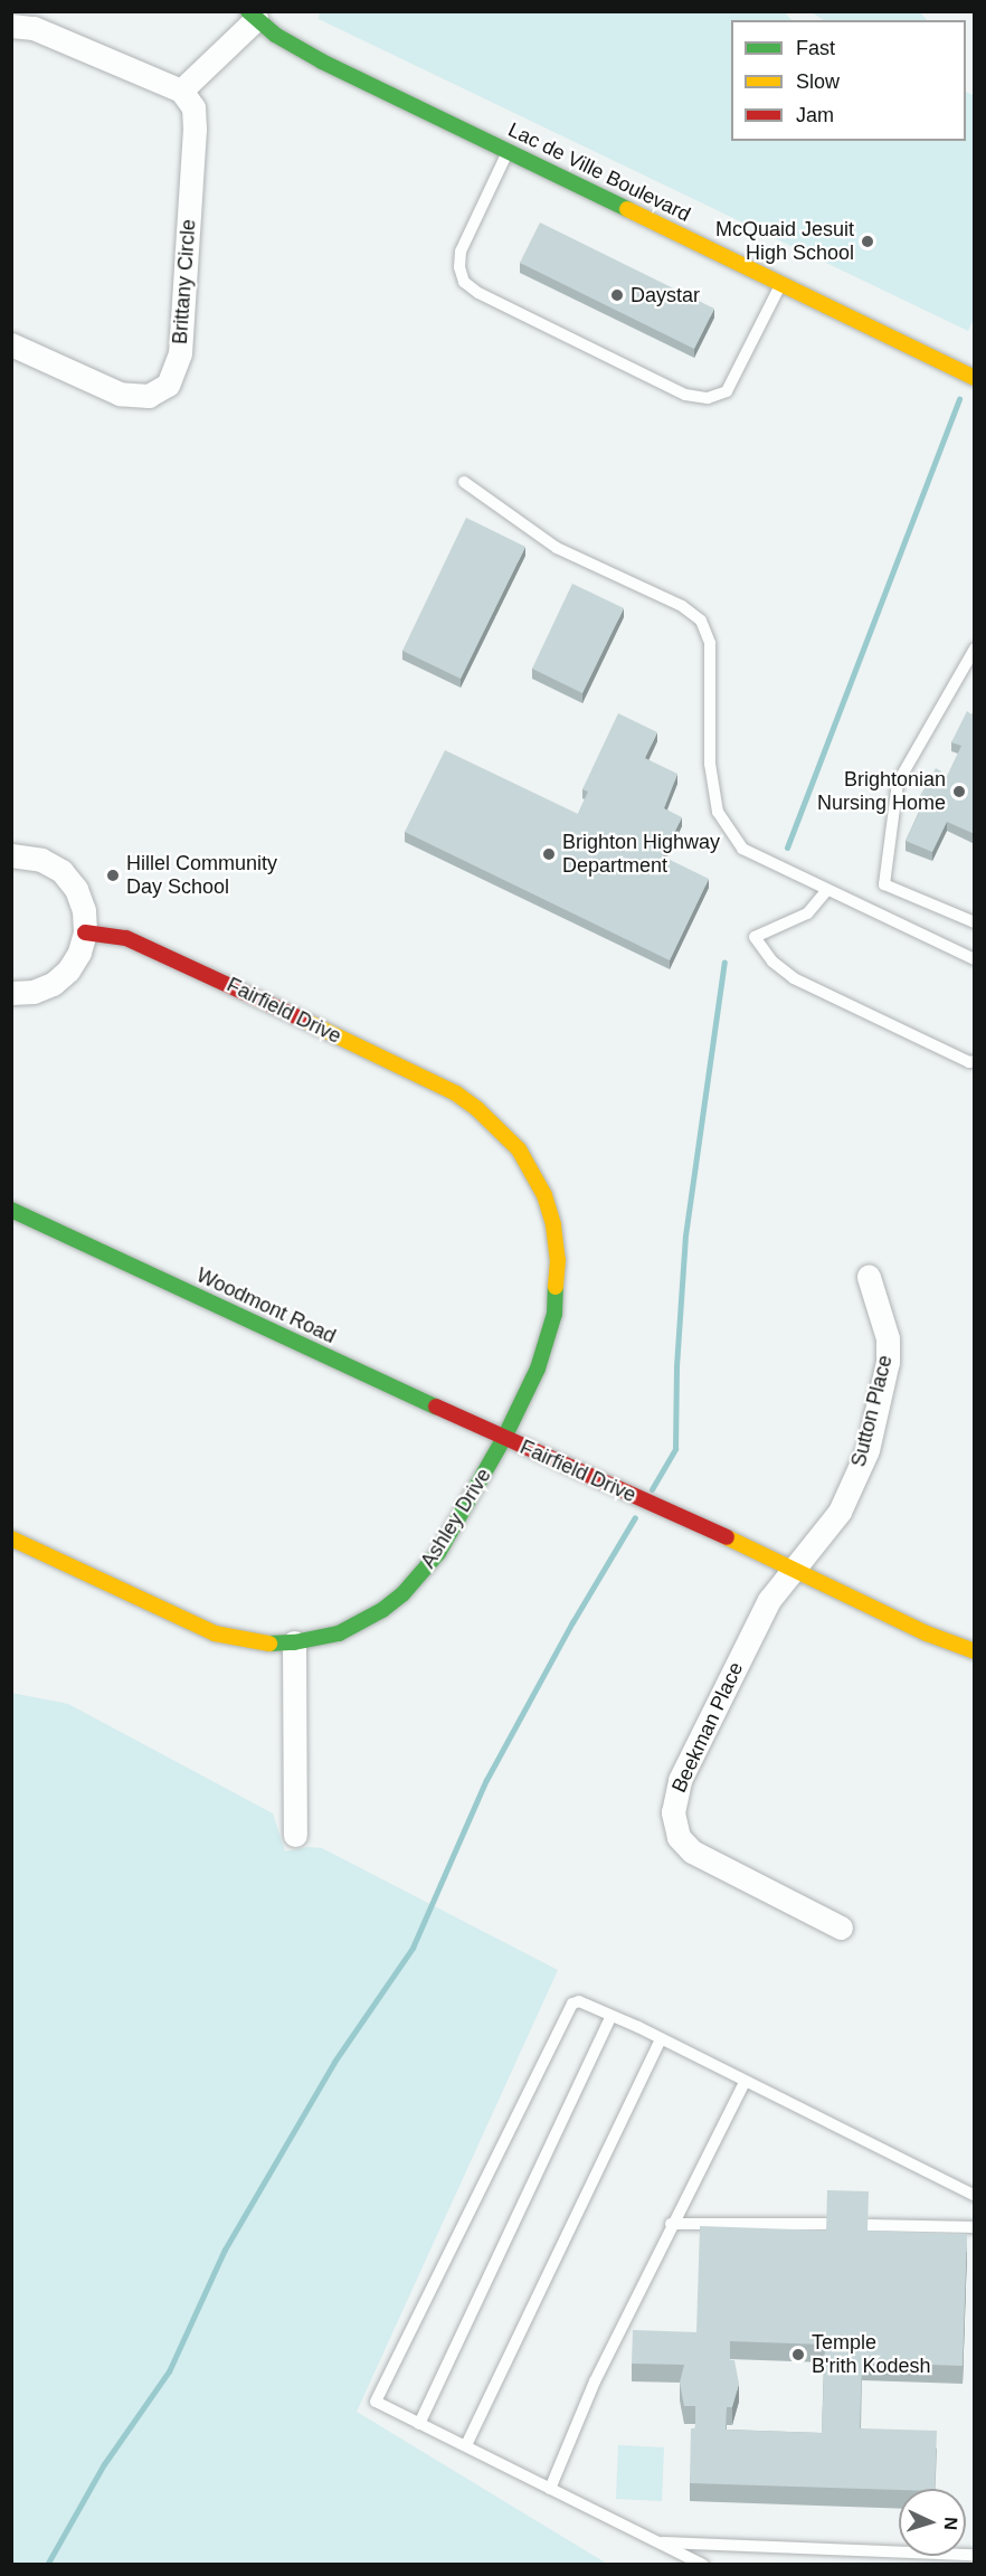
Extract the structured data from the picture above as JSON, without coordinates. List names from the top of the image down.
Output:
{
  "streets": {
    "street": [
      "Lac de Ville Boulevard",
      "Brittany Circle",
      "Fairfield Drive",
      "Woodmont Road",
      "Sutton Place",
      "Ashley Drive",
      "Beekman Place"
    ]
  },
  "crossings": [
    ["Fairfield Drive", "Woodmont Road"],
    ["Fairfield Drive", "Sutton Place"],
    ["Fairfield Drive", "Ashley Drive"],
    ["Fairfield Drive", "Beekman Place"],
    ["Woodmont Road", "Ashley Drive"],
    ["Sutton Place", "Beekman Place"]
  ],
  "places": [
    "McQuaid Jesuit High School",
    "Daystar",
    "Brightonian Nursing Home",
    "Brighton Highway Department",
    "Hillel Community Day School",
    "Temple B'rith Kodesh"
  ],
  "legend": ["Fast", "Slow", "Jam"],
  "north": "right"
}
